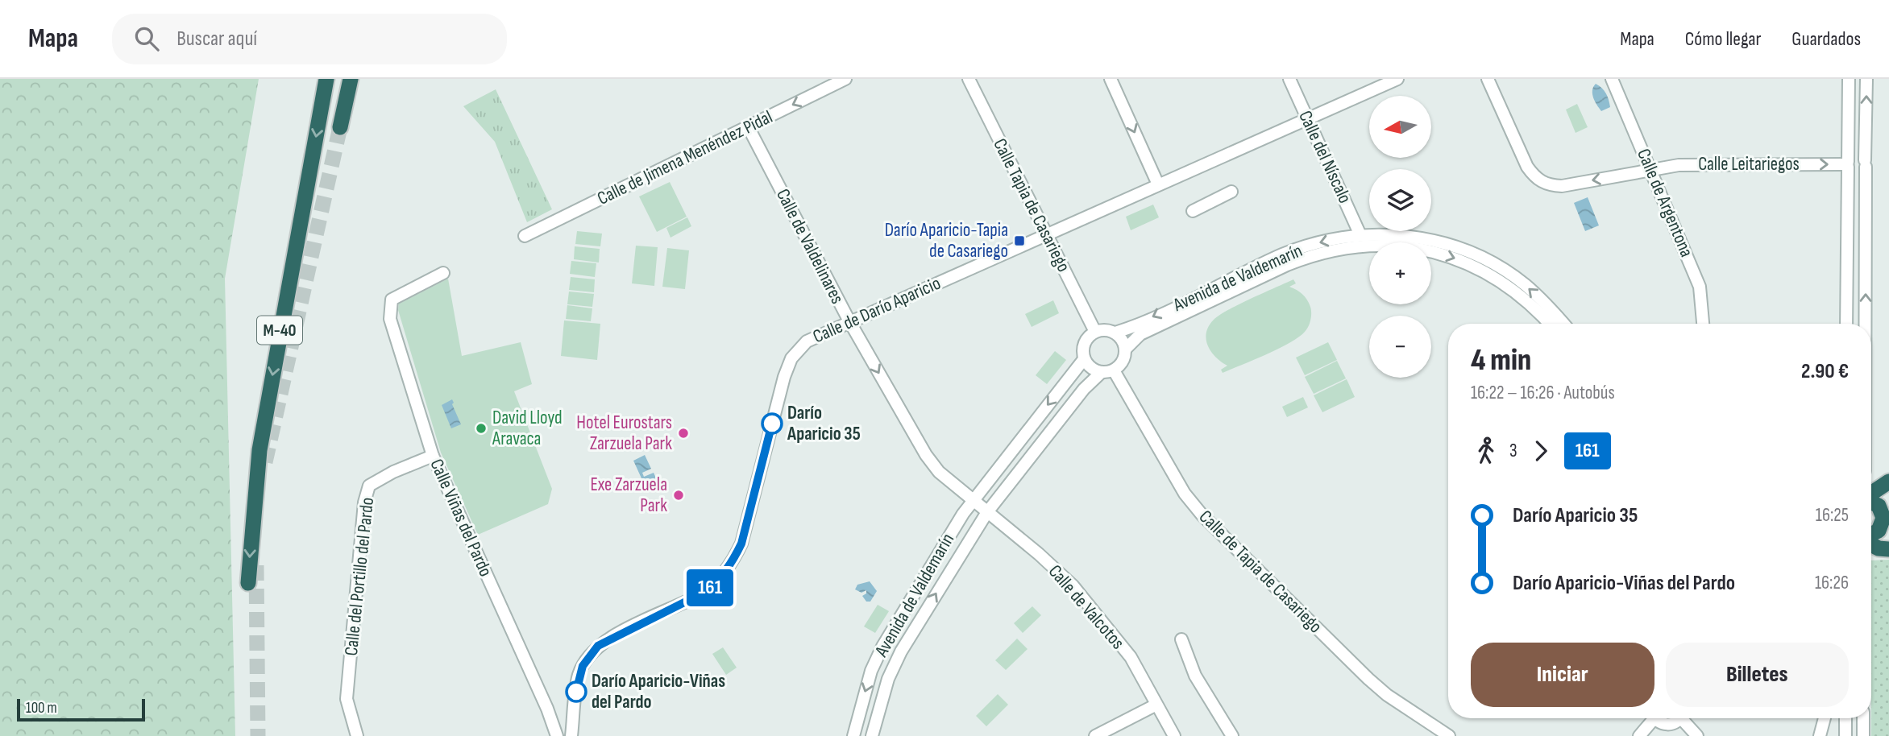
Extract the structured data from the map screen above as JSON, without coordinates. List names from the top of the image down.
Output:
{
  "streets": {
    "highway": ["M-40"],
    "street": [
      "Calle del Níscalo",
      "Calle de Jimena Menéndez Pidal",
      "Calle Leitariegos",
      "Calle de Argentona",
      "Calle Tapia de Casariego",
      "Calle de Valdelinares",
      "Avenida de Valdemarín",
      "Calle de Darío Aparicio",
      "Calle Viñas del Pardo",
      "Calle de Tapia de Casariego",
      "Calle del Portillo del Pardo",
      "Calle de Valcotos"
    ]
  },
  "crossings": [
    ["Calle del Níscalo", "Avenida de Valdemarín"],
    ["Calle del Níscalo", "Calle de Darío Aparicio"],
    ["Calle de Jimena Menéndez Pidal", "Calle de Valdelinares"],
    ["Calle Leitariegos", "Calle de Argentona"],
    ["Calle Tapia de Casariego", "Avenida de Valdemarín"],
    ["Calle Tapia de Casariego", "Calle de Darío Aparicio"],
    ["Calle Tapia de Casariego", "Calle de Tapia de Casariego"],
    ["Calle de Valdelinares", "Avenida de Valdemarín"],
    ["Calle de Valdelinares", "Calle de Darío Aparicio"],
    ["Calle de Valdelinares", "Calle de Valcotos"],
    ["Avenida de Valdemarín", "Calle de Tapia de Casariego"],
    ["Avenida de Valdemarín", "Calle de Valcotos"],
    ["Calle Viñas del Pardo", "Calle del Portillo del Pardo"]
  ],
  "one_way": ["Calle de Valdelinares"],
  "places": {
    "transit": ["Darío Aparicio-Tapia de Casariego"],
    "other": [
      "Darío Aparicio 35",
      "David Lloyd Aravaca",
      "Hotel Eurostars Zarzuela Park",
      "Exe Zarzuela Park",
      "Darío Aparicio-Viñas del Pardo"
    ]
  },
  "lines": ["bus line 161"],
  "scale_bar": "100 m",
  "north": "left",
  "page": {
    "header": "Mapa",
    "search": "Buscar aquí",
    "nav": ["Mapa", "Cómo llegar", "Guardados"],
    "on_map": "161",
    "map_buttons": ["+", "−"],
    "heading": ["4 min", "16:22 – 16:26 · Autobús", "2.90 €"],
    "legs": ["3", "161"],
    "list": [
      {
        "name": "Darío Aparicio 35",
        "value": "16:25"
      },
      {
        "name": "Darío Aparicio-Viñas del Pardo",
        "value": "16:26"
      }
    ],
    "buttons": ["Iniciar", "Billetes"],
    "scale": "100 m"
  }
}
